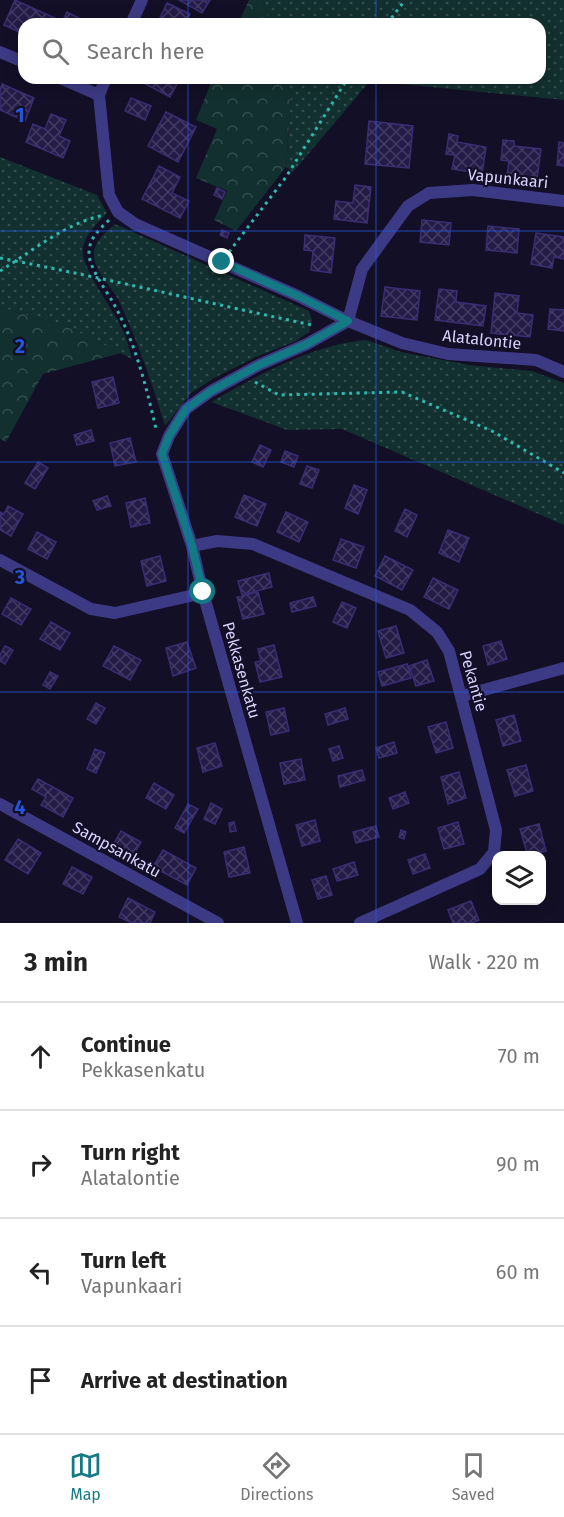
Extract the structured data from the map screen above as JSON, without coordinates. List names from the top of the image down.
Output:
{
  "streets": {
    "street": [
      "Vapunkaari",
      "Alatalontie",
      "Pekkasenkatu",
      "Pekantie",
      "Sampsankatu"
    ]
  },
  "crossings": [
    ["Vapunkaari", "Alatalontie"],
    ["Pekkasenkatu", "Pekantie"]
  ],
  "page": {
    "search": "Search here",
    "heading": ["3 min", "Walk · 220 m"],
    "list": [
      ["Continue", "Pekkasenkatu", "70 m"],
      ["Turn right", "Alatalontie", "90 m"],
      ["Turn left", "Vapunkaari", "60 m"],
      "Arrive at destination"
    ],
    "nav": ["Map", "Directions", "Saved"]
  },
  "grid": {
    "rows": [
      "1",
      "2",
      "3",
      "4"
    ]
  }
}
